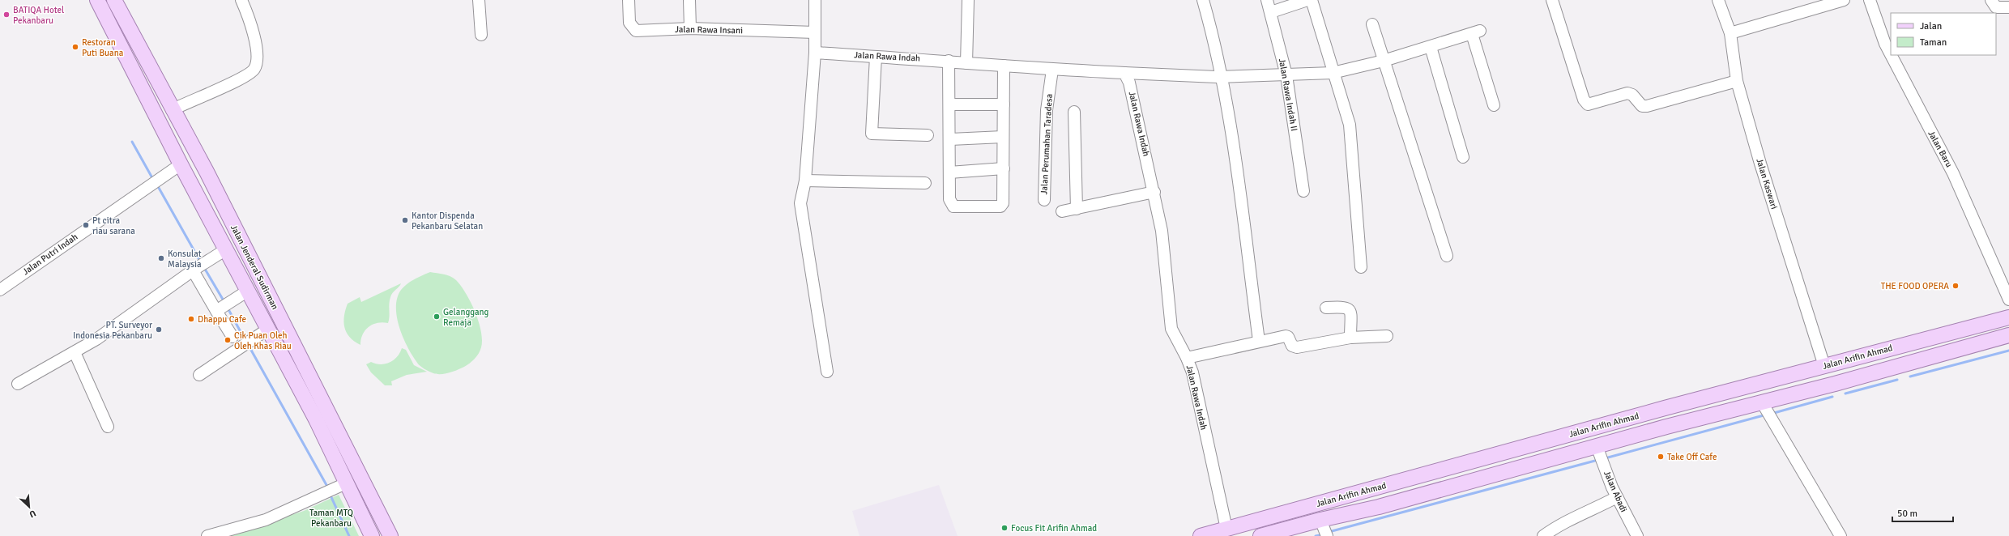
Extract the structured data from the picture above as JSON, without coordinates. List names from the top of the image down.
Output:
{
  "streets": {
    "main road": ["Jalan Jenderal Sudirman", "Jalan Arifin Ahmad"],
    "street": [
      "Jalan Rawa Insani",
      "Jalan Rawa Indah",
      "Jalan Rawa Indah II",
      "Jalan Perumahan Taradesa",
      "Jalan Baru",
      "Jalan Kaswari",
      "Jalan Putri Indah",
      "Jalan Abadi"
    ]
  },
  "crossings": [
    ["Jalan Rawa Indah", "Jalan Perumahan Taradesa"],
    ["Jalan Rawa Indah", "Jalan Arifin Ahmad"],
    ["Jalan Kaswari", "Jalan Arifin Ahmad"],
    ["Jalan Putri Indah", "Jalan Jenderal Sudirman"],
    ["Jalan Arifin Ahmad", "Jalan Abadi"]
  ],
  "parks": ["Taman MTQ Pekanbaru"],
  "places": [
    "BATIQA Hotel Pekanbaru",
    "Restoran Puti Buana",
    "Kantor Dispenda Pekanbaru Selatan",
    "Pt citra riau sarana",
    "Konsulat Malaysia",
    "THE FOOD OPERA",
    "Gelanggang Remaja",
    "Dhappu Cafe",
    "PT. Surveyor Indonesia Pekanbaru",
    "Cik Puan Oleh Oleh Khas Riau",
    "Take Off Cafe",
    "Focus Fit Arifin Ahmad"
  ],
  "legend": ["Jalan", "Taman"],
  "scale_bar": "50 m",
  "north": "bottom right"
}
